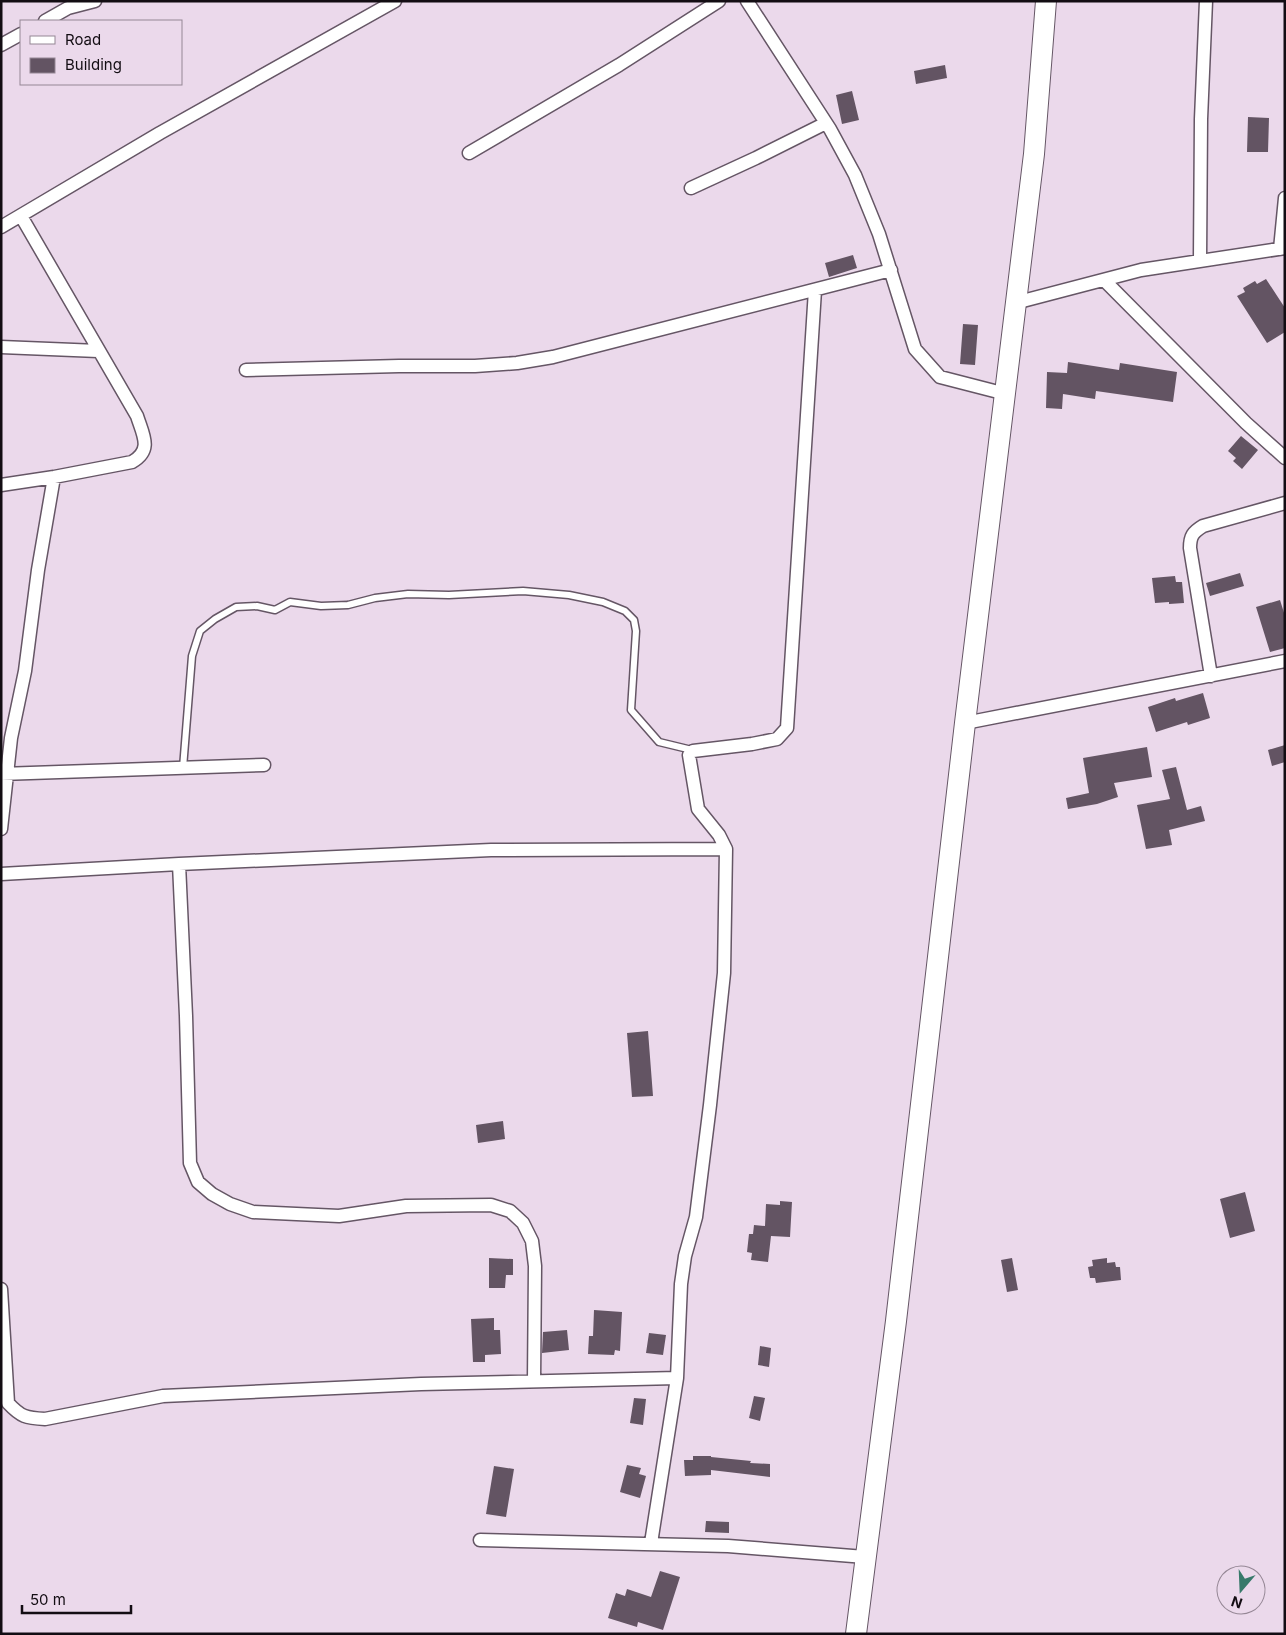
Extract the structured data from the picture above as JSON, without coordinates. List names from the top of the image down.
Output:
{
  "legend": ["Road", "Building"],
  "scale_bar": "50 m",
  "north": "bottom"
}
